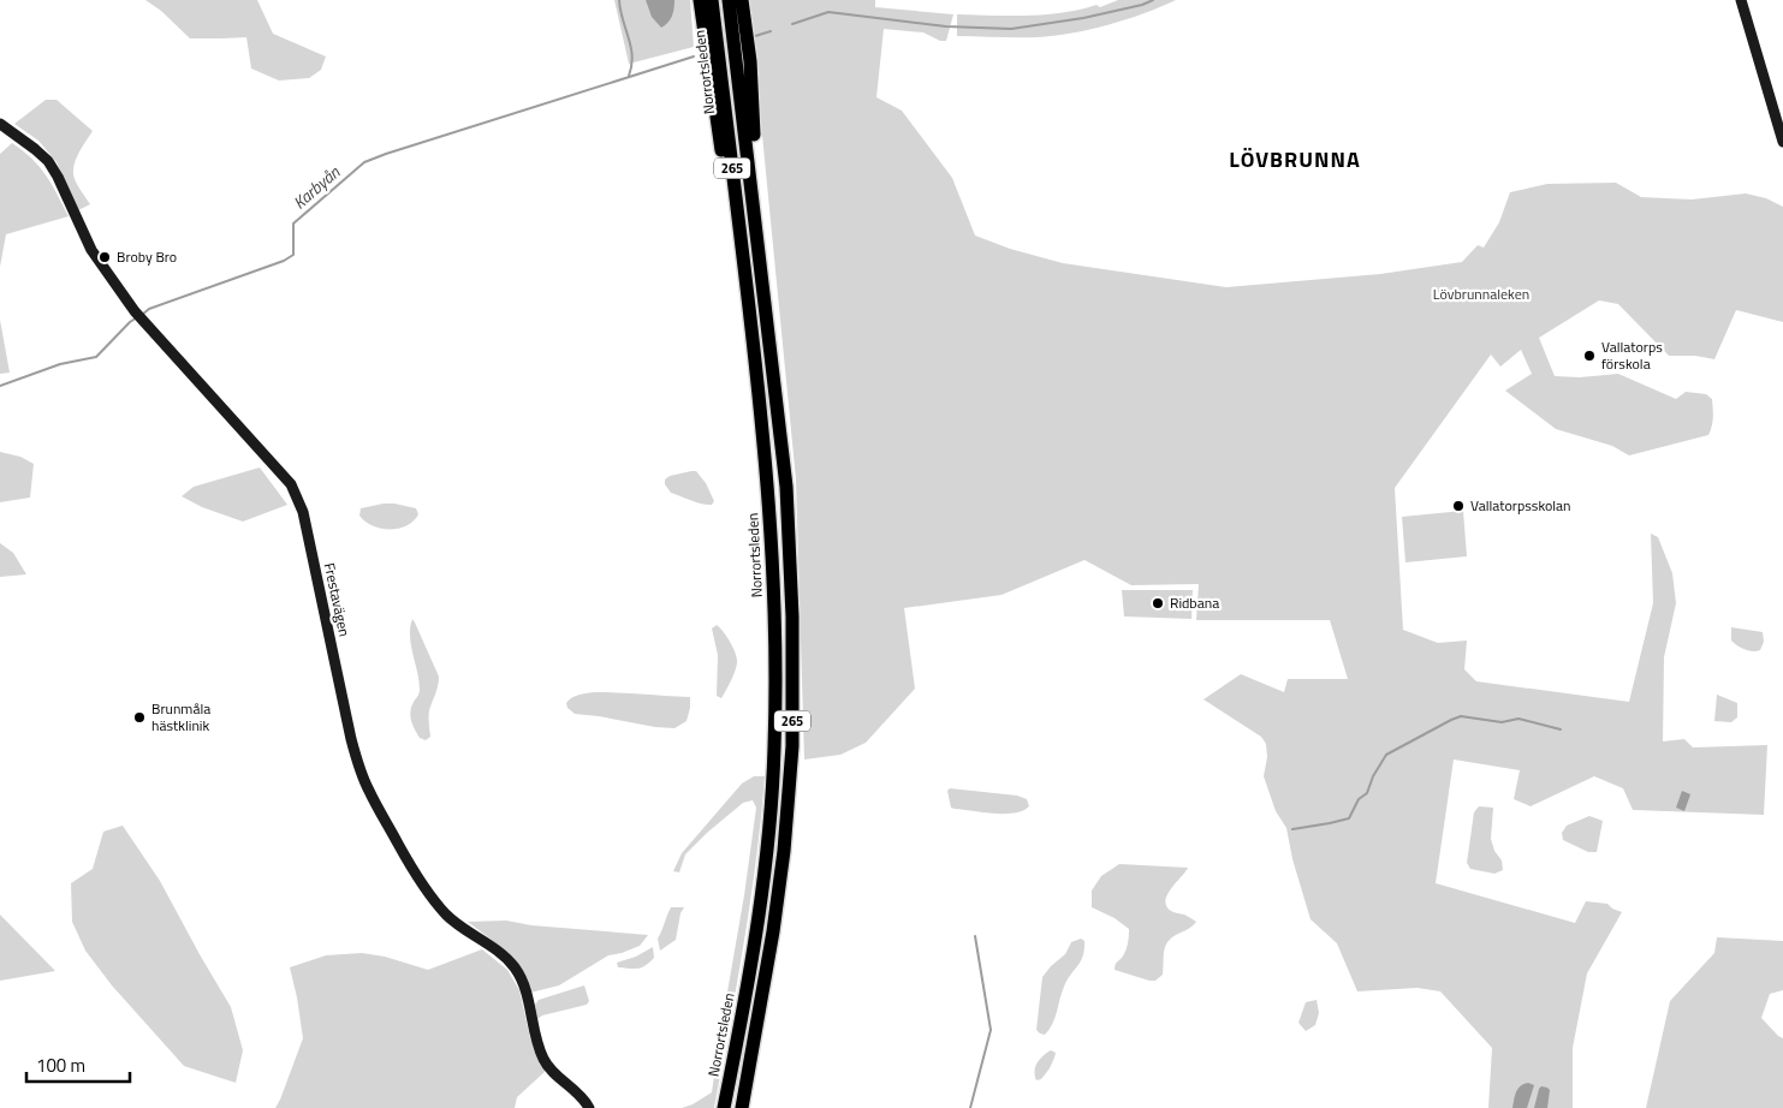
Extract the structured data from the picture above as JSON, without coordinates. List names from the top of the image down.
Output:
{
  "streets": {
    "highway": ["Norrortsleden", "265"],
    "main road": ["Frestavägen"]
  },
  "districts": ["LÖVBRUNNA"],
  "water": ["Karbyån"],
  "parks": ["Lövbrunnaleken"],
  "places": [
    "Broby Bro",
    "Vallatorps förskola",
    "Vallatorpsskolan",
    "Ridbana",
    "Brunmåla hästklinik"
  ],
  "scale_bar": "100 m"
}
